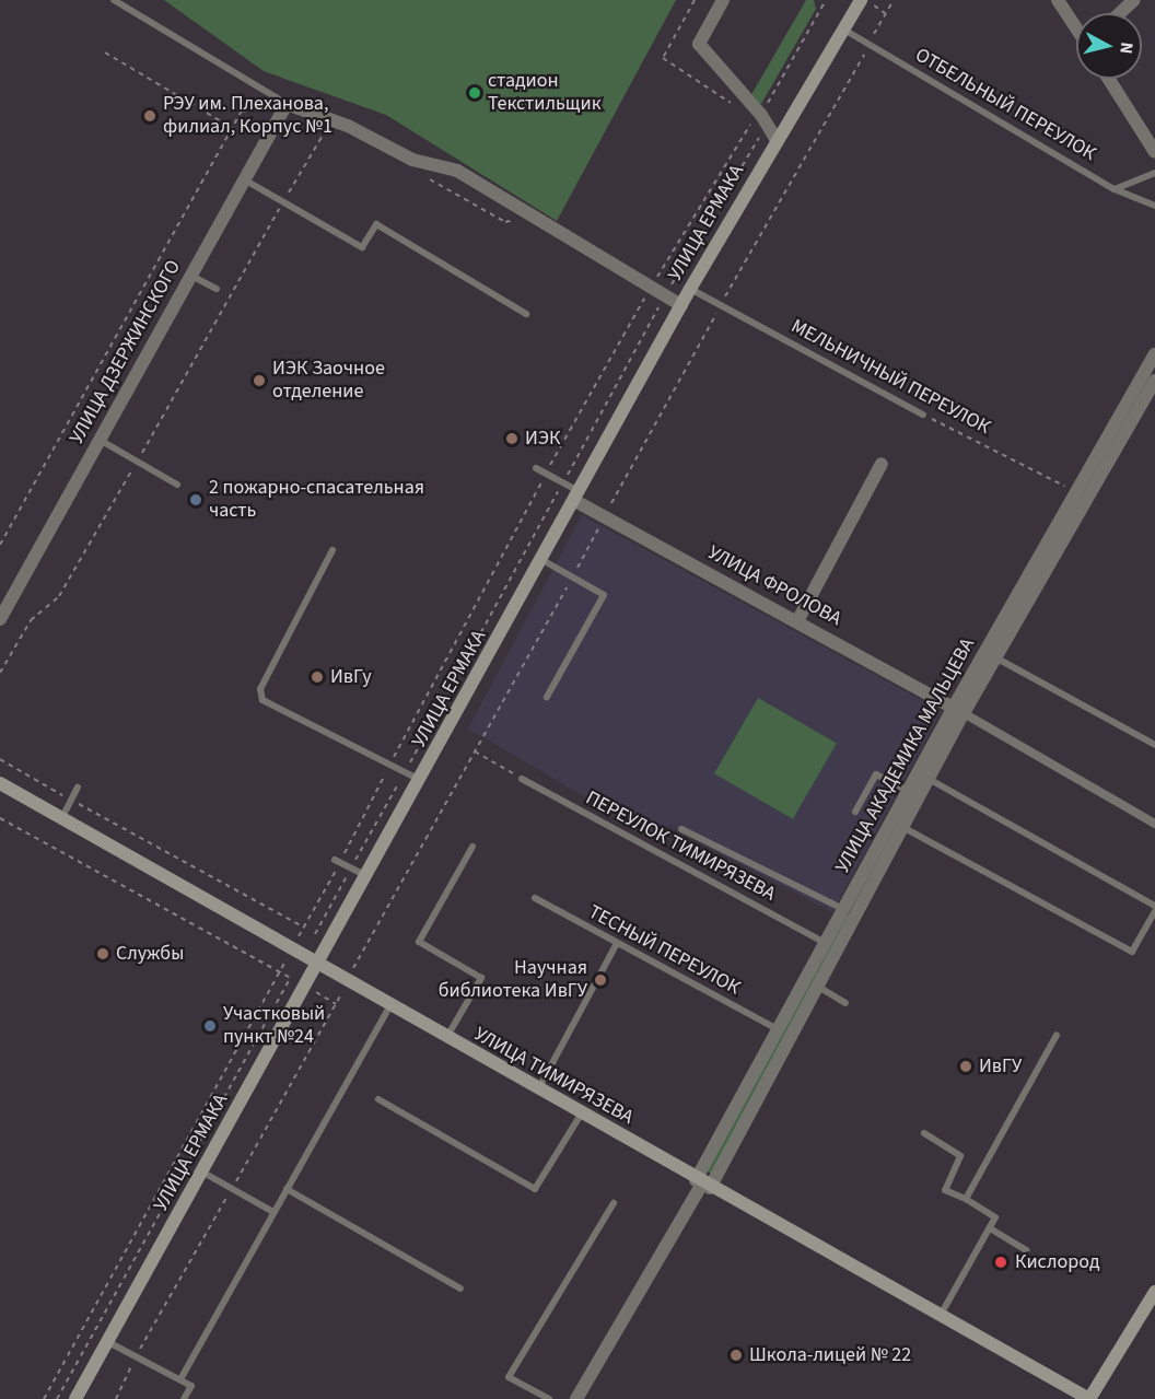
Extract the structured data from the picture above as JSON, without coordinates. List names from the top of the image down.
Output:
{
  "streets": {
    "main road": ["УЛИЦА ЕРМАКА", "УЛИЦА ТИМИРЯЗЕВА"],
    "street": ["УЛИЦА ДЗЕРЖИНСКОГО", "УЛИЦА ФРОЛОВА", "УЛИЦА АКАДЕМИКА МАЛЬЦЕВА"],
    "lane": [
      "ОТБЕЛЬНЫЙ ПЕРЕУЛОК",
      "МЕЛЬНИЧНЫЙ ПЕРЕУЛОК",
      "ПЕРЕУЛОК ТИМИРЯЗЕВА",
      "ТЕСНЫЙ ПЕРЕУЛОК"
    ]
  },
  "crossings": [
    ["ОТБЕЛЬНЫЙ ПЕРЕУЛОК", "УЛИЦА ЕРМАКА"],
    ["УЛИЦА ЕРМАКА", "МЕЛЬНИЧНЫЙ ПЕРЕУЛОК"],
    ["УЛИЦА ЕРМАКА", "УЛИЦА ФРОЛОВА"],
    ["УЛИЦА ЕРМАКА", "УЛИЦА ТИМИРЯЗЕВА"],
    ["МЕЛЬНИЧНЫЙ ПЕРЕУЛОК", "УЛИЦА АКАДЕМИКА МАЛЬЦЕВА"],
    ["УЛИЦА ФРОЛОВА", "УЛИЦА АКАДЕМИКА МАЛЬЦЕВА"],
    ["УЛИЦА АКАДЕМИКА МАЛЬЦЕВА", "ПЕРЕУЛОК ТИМИРЯЗЕВА"],
    ["УЛИЦА АКАДЕМИКА МАЛЬЦЕВА", "ТЕСНЫЙ ПЕРЕУЛОК"],
    ["УЛИЦА АКАДЕМИКА МАЛЬЦЕВА", "УЛИЦА ТИМИРЯЗЕВА"]
  ],
  "places": [
    "стадион Текстильщик",
    "РЭУ им. Плеханова, филиал, Корпус №1",
    "ИЭК Заочное отделение",
    "ИЭК",
    "2 пожарно-спасательная часть",
    "ИвГу",
    "Службы",
    "Научная библиотека ИвГУ",
    "Участковый пункт №24",
    "ИвГУ",
    "Кислород",
    "Школа-лицей № 22"
  ],
  "north": "right"
}
